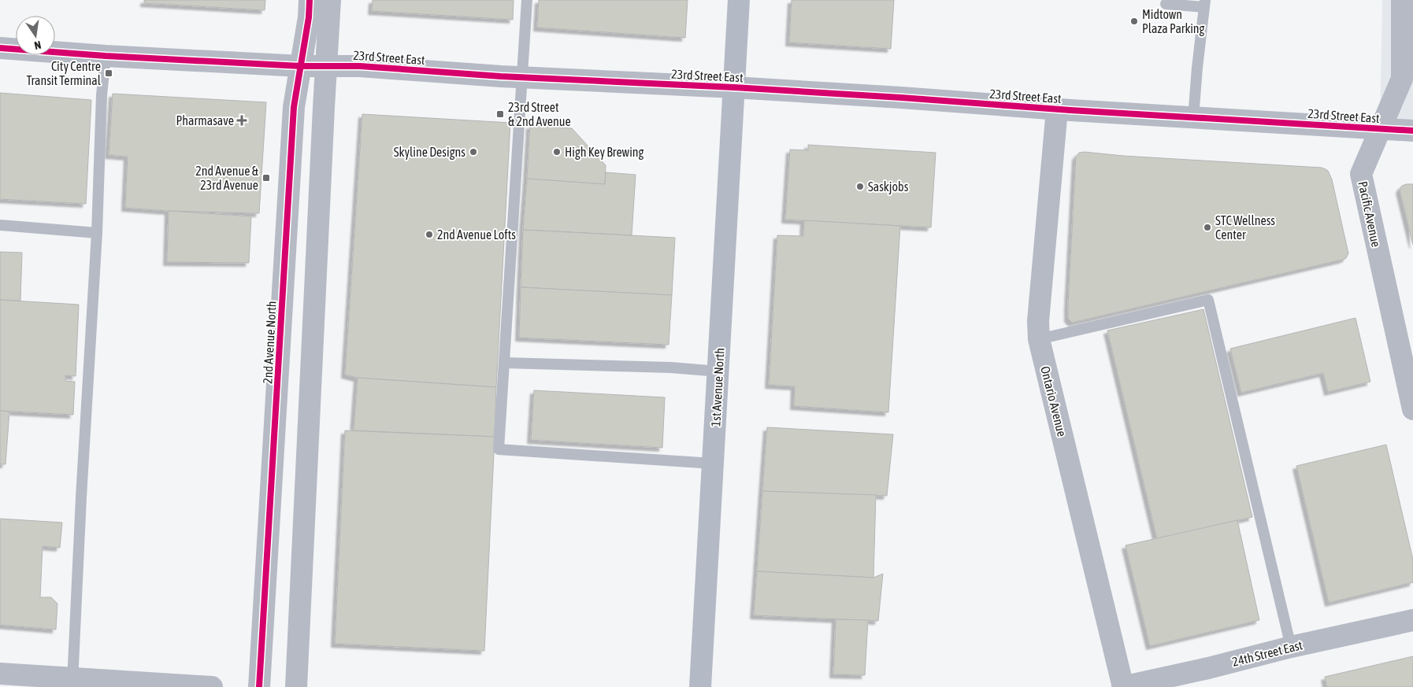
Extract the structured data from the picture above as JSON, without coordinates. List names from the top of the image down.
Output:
{
  "streets": {
    "main road": ["1st Avenue North"],
    "street": [
      "23rd Street East",
      "Pacific Avenue",
      "2nd Avenue North",
      "Ontario Avenue",
      "24th Street East"
    ]
  },
  "crossings": [
    ["23rd Street East", "Pacific Avenue"],
    ["23rd Street East", "2nd Avenue North"],
    ["23rd Street East", "1st Avenue North"],
    ["23rd Street East", "Ontario Avenue"],
    ["Ontario Avenue", "24th Street East"]
  ],
  "places": {
    "other": [
      "Midtown Plaza Parking",
      "Skyline Designs",
      "High Key Brewing",
      "Saskjobs",
      "STC Wellness Center",
      "2nd Avenue Lofts"
    ],
    "transit": ["City Centre Transit Terminal", "23rd Street & 2nd Avenue", "2nd Avenue & 23rd Avenue"],
    "health": ["Pharmasave"]
  },
  "north": "bottom"
}
